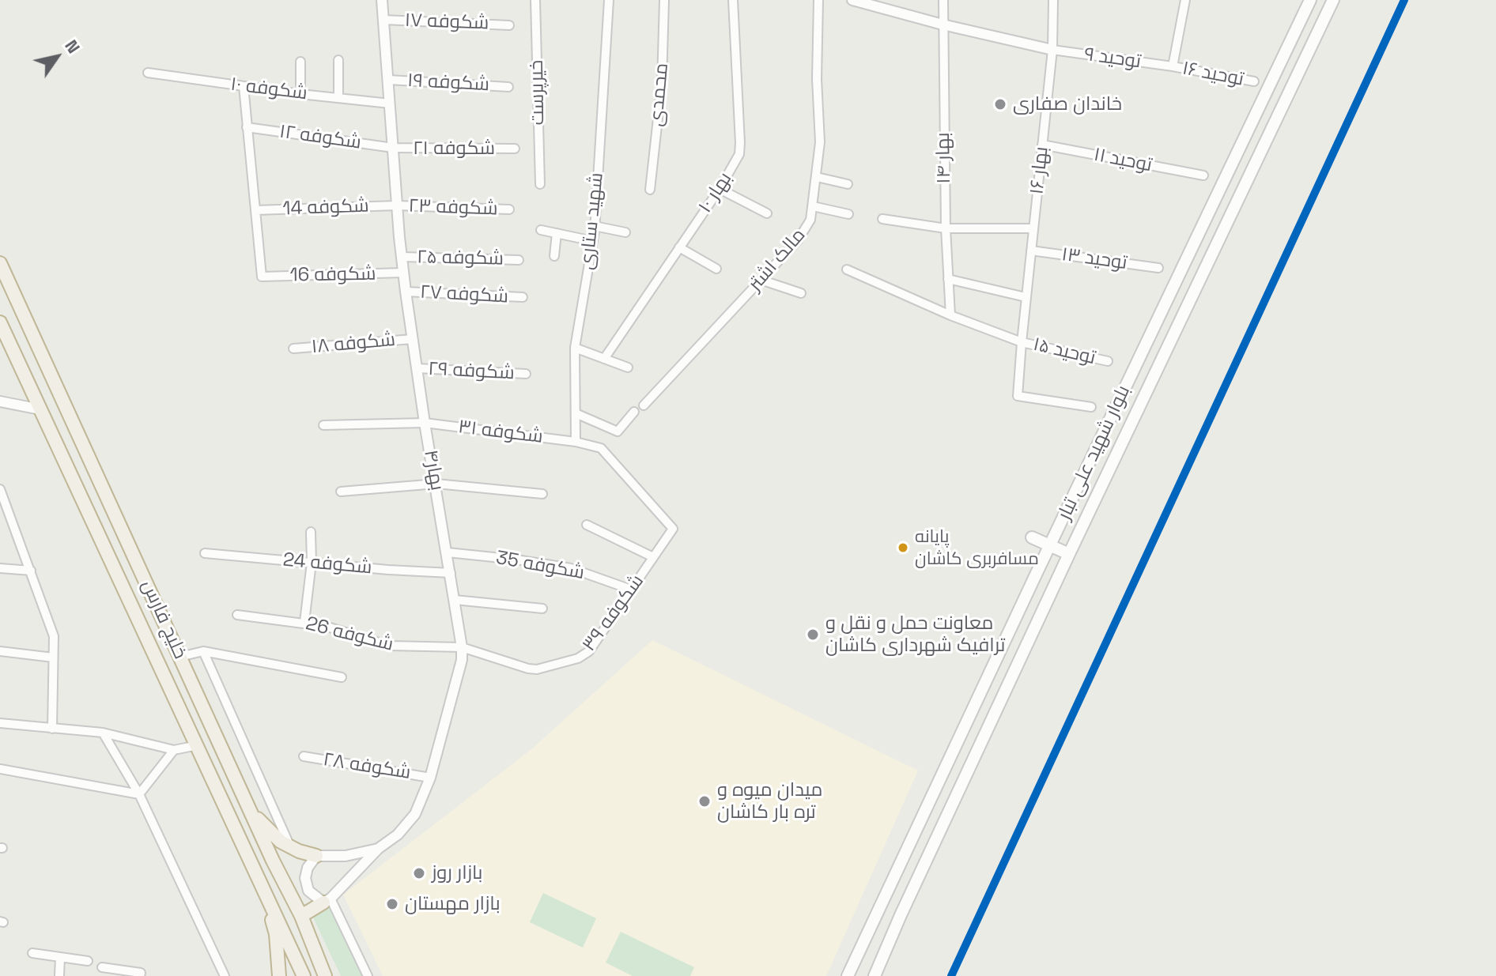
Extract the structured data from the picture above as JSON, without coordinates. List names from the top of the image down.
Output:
{
  "streets": {
    "highway": ["خلیج فارس"],
    "main road": ["بلوار شهید علی تبار"],
    "street": [
      "شکوفه ۱۷",
      "توحید ۹",
      "توحید ۱۶",
      "شکوفه ۱۹",
      "شکوفه ۱۰",
      "خیرپرست",
      "محمدی",
      "شکوفه ۱۲",
      "شکوفه ۲۱",
      "بهار ۱۴",
      "توحید ۱۱",
      "بهار ۱۶",
      "بهار ۱۰",
      "شکوفه 14",
      "شکوفه ۲۳",
      "شهید ستاری",
      "شکوفه ۲۵",
      "توحید ۱۳",
      "مالک اشتر",
      "شکوفه 16",
      "شکوفه ۲۷",
      "شکوفه ۱۸",
      "توحید ۱۵",
      "شکوفه ۲۹",
      "شکوفه ۳۱",
      "بهار۴",
      "شکوفه 24",
      "شکوفه 35",
      "شکوفه ۳۹",
      "شکوفه 26",
      "شکوفه ۲۸"
    ]
  },
  "crossings": [
    ["شکوفه ۱۷", "بهار۴"],
    ["توحید ۹", "توحید ۱۶"],
    ["توحید ۹", "بهار ۱۶"],
    ["شکوفه ۱۹", "بهار۴"],
    ["شکوفه ۱۰", "بهار۴"],
    ["شکوفه ۱۲", "شکوفه ۲۱"],
    ["شکوفه ۱۲", "بهار۴"],
    ["شکوفه ۲۱", "بهار۴"],
    ["بهار ۱۴", "توحید ۱۵"],
    ["توحید ۱۱", "بهار ۱۶"],
    ["بهار ۱۶", "توحید ۱۳"],
    ["بهار ۱۶", "توحید ۱۵"],
    ["شکوفه 14", "شکوفه ۲۳"],
    ["شکوفه 14", "شکوفه 16"],
    ["شکوفه 14", "بهار۴"],
    ["شکوفه ۲۳", "بهار۴"],
    ["شهید ستاری", "شکوفه ۳۱"],
    ["شکوفه ۲۵", "بهار۴"],
    ["شکوفه 16", "بهار۴"],
    ["شکوفه ۲۷", "بهار۴"],
    ["شکوفه ۱۸", "بهار۴"],
    ["شکوفه ۲۹", "بهار۴"],
    ["شکوفه ۳۱", "بهار۴"],
    ["شکوفه ۳۱", "شکوفه ۳۹"],
    ["بهار۴", "شکوفه 24"],
    ["بهار۴", "شکوفه 35"],
    ["بهار۴", "شکوفه ۳۹"],
    ["بهار۴", "شکوفه 26"],
    ["بهار۴", "شکوفه ۲۸"],
    ["شکوفه 35", "شکوفه ۳۹"],
    ["شکوفه ۳۹", "شکوفه 26"]
  ],
  "places": [
    "خاندان صفاری",
    "پایانه مسافربری کاشان",
    "معاونت حمل و نقل و ترافیک شهرداری کاشان",
    "میدان میوه و تره بار کاشان",
    "بازار روز",
    "بازار مهستان"
  ],
  "north": "top right"
}
